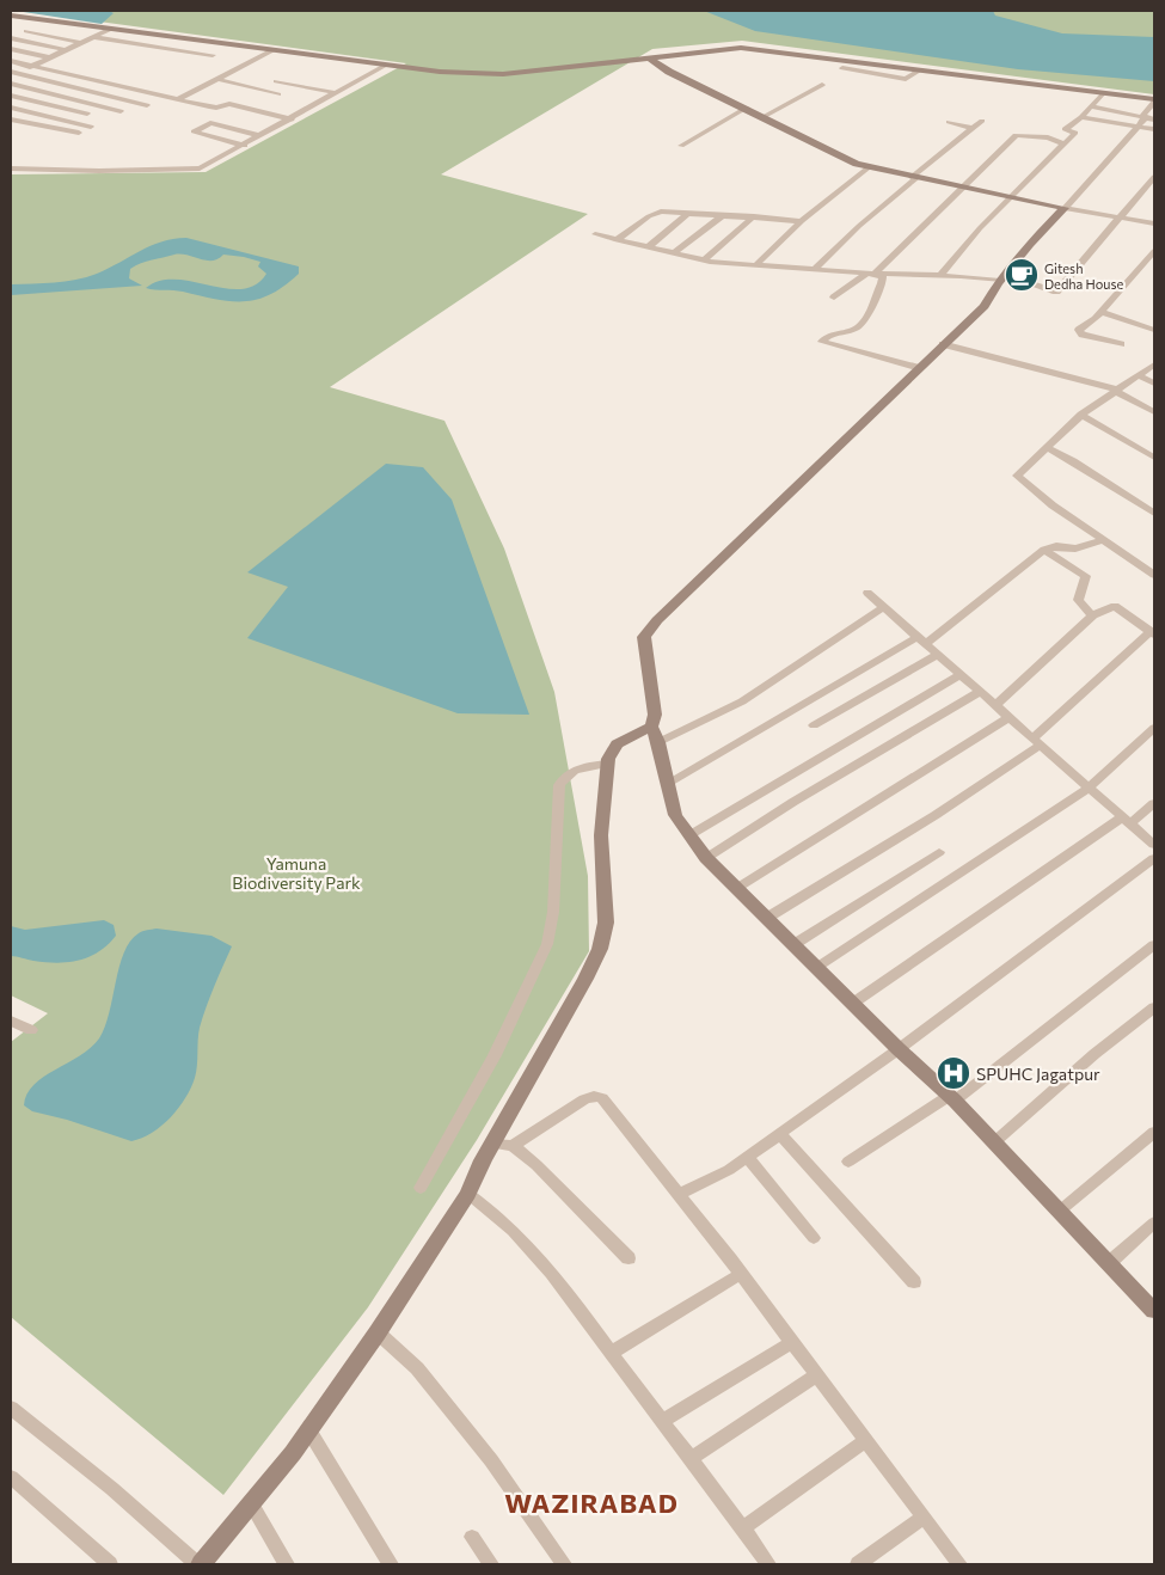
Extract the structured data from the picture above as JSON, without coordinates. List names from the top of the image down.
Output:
{
  "districts": ["WAZIRABAD"],
  "parks": ["Yamuna Biodiversity Park"],
  "places": {
    "cafe": ["Gitesh Dedha House"],
    "hospital": ["SPUHC Jagatpur"]
  }
}
